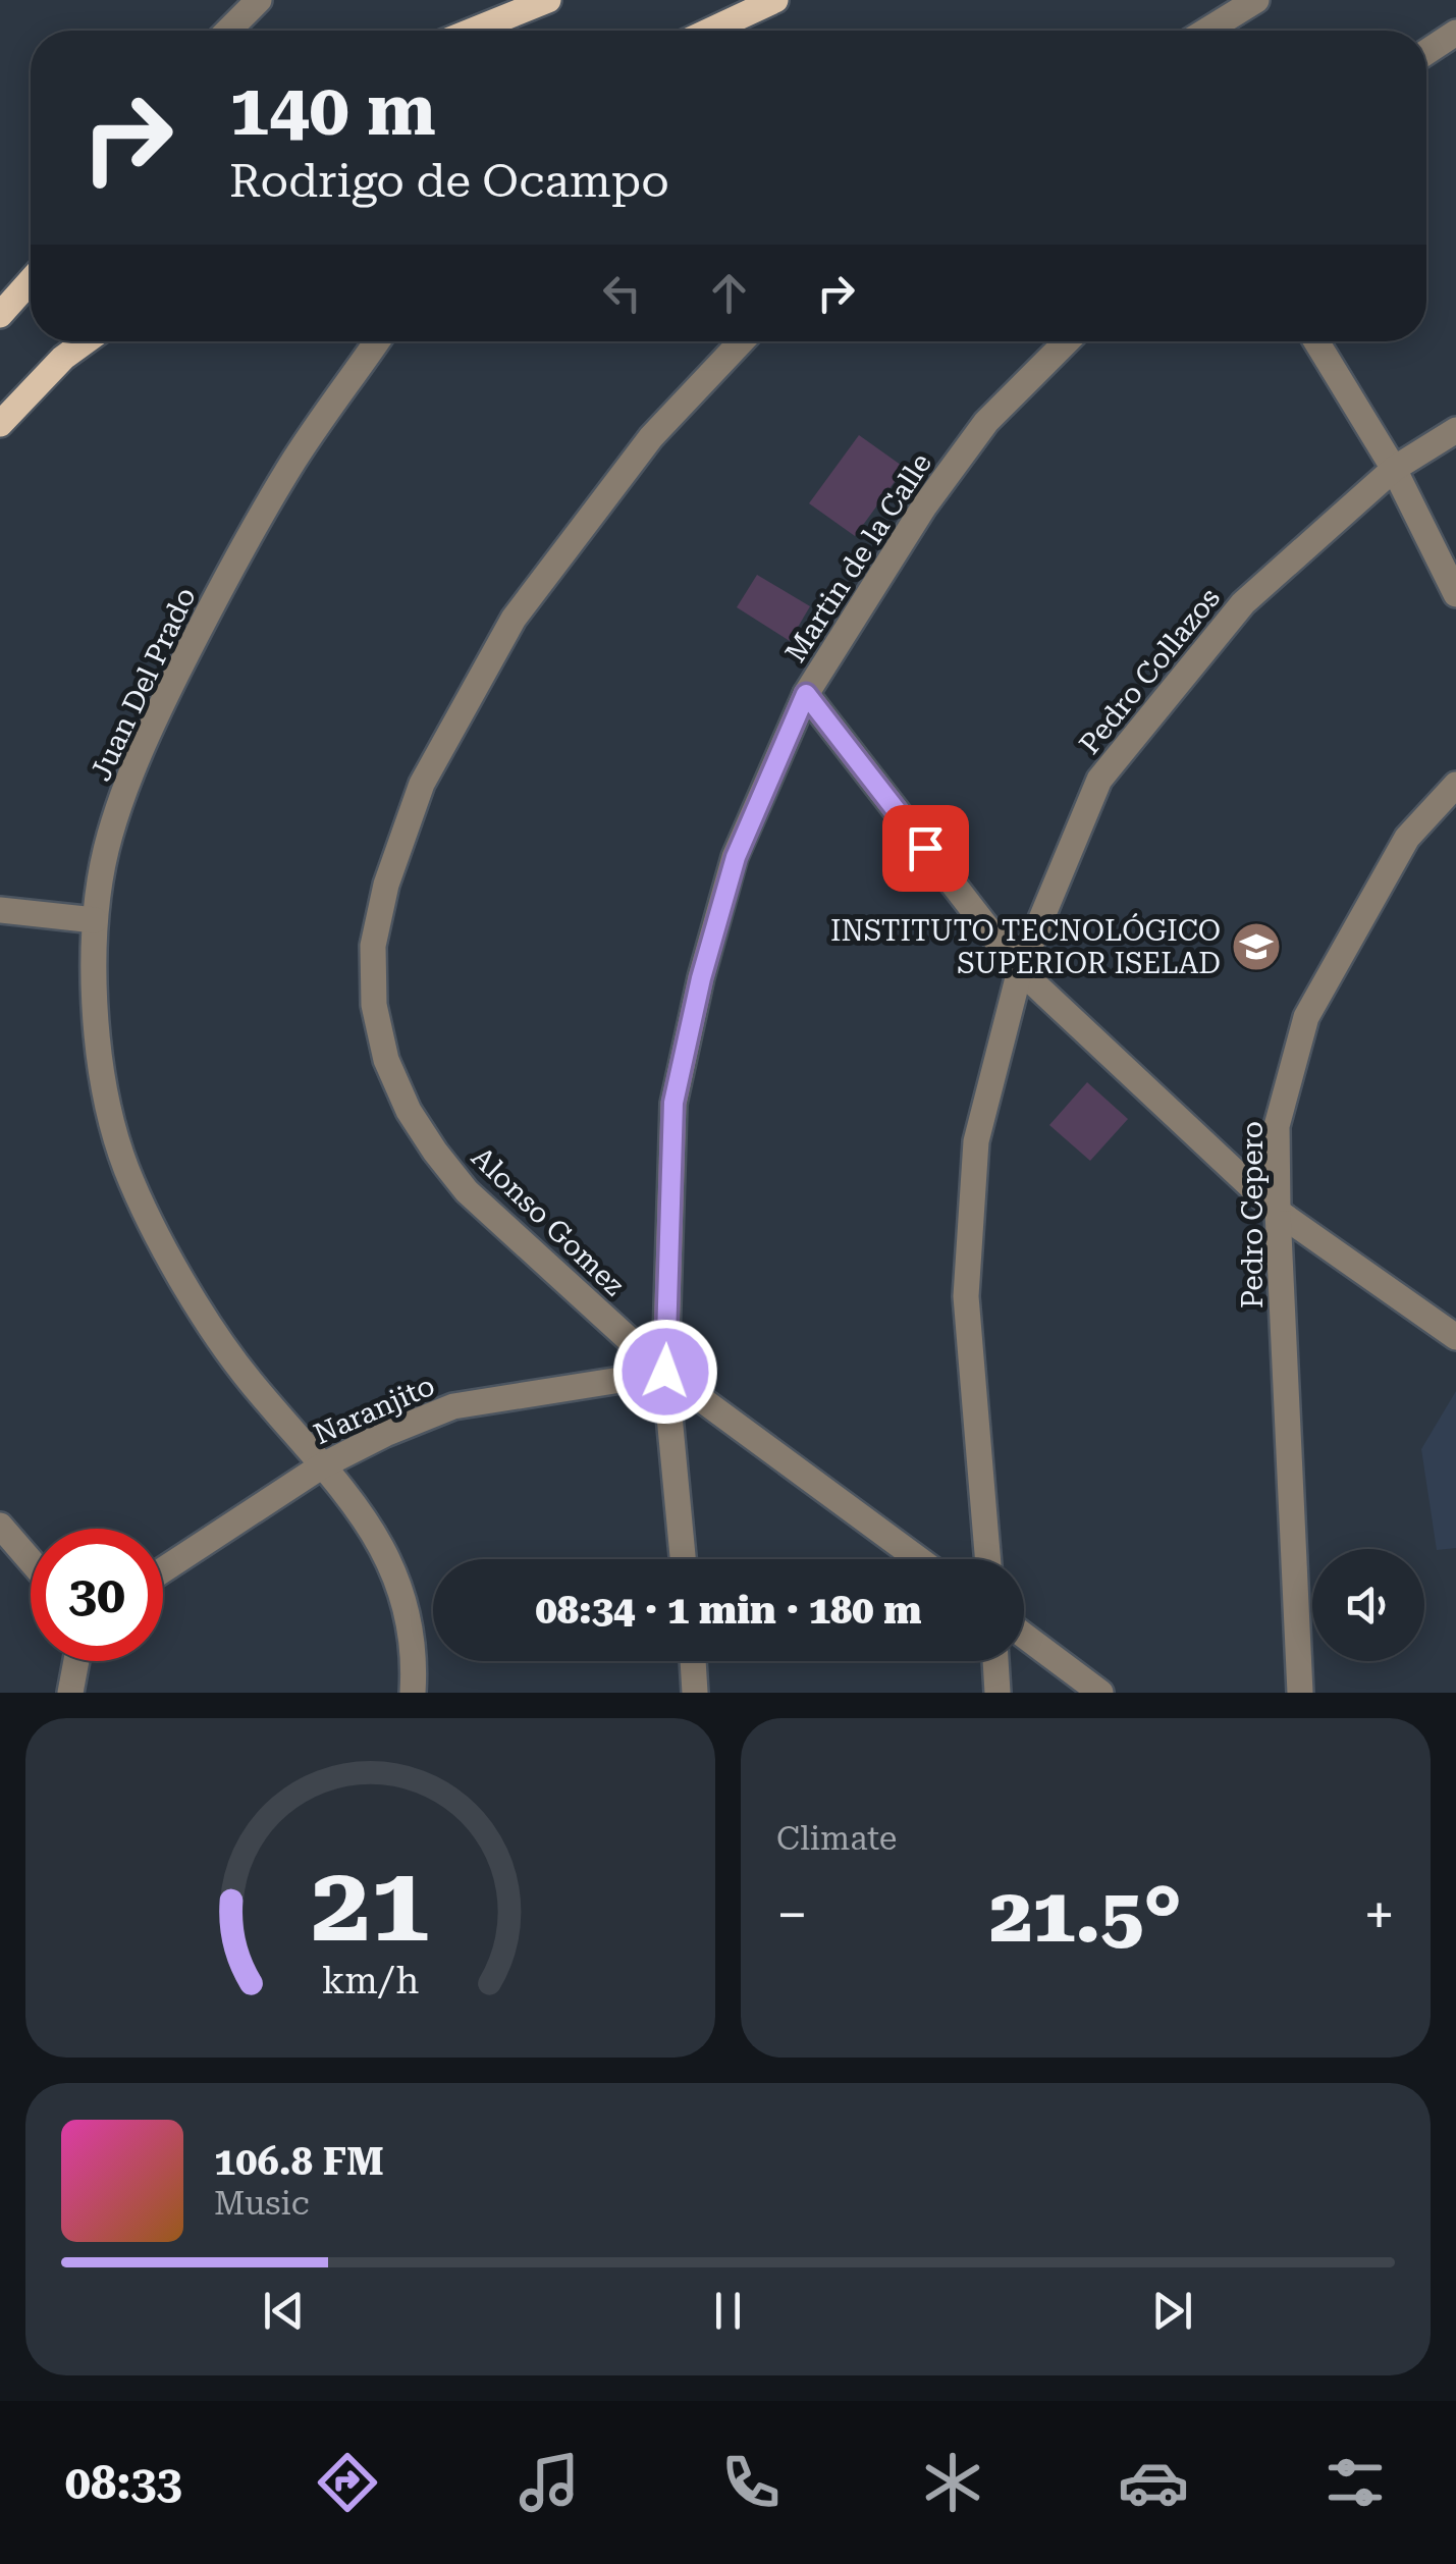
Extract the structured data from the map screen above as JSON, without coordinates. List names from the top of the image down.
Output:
{
  "streets": {
    "street": [
      "Martin de la Calle",
      "Pedro Collazos",
      "Juan Del Prado",
      "Pedro Cepero",
      "Alonso Gomez",
      "Naranjito"
    ]
  },
  "crossings": [
    ["Martin de la Calle", "Alonso Gomez"],
    ["Martin de la Calle", "Naranjito"],
    ["Juan Del Prado", "Naranjito"],
    ["Alonso Gomez", "Naranjito"]
  ],
  "places": {
    "school or university": ["INSTITUTO TECNOLÓGICO SUPERIOR ISELAD"]
  },
  "page": {
    "turn": ["140 m", "Rodrigo de Ocampo"],
    "limit": "30",
    "trip": "08:34 · 1 min · 180 m",
    "tile": "Climate",
    "heat": ["−", "21.5°", "+"],
    "song": ["106.8 FM", "Music"],
    "tabs": "08:33",
    "gauge": ["21", "km/h"]
  }
}
